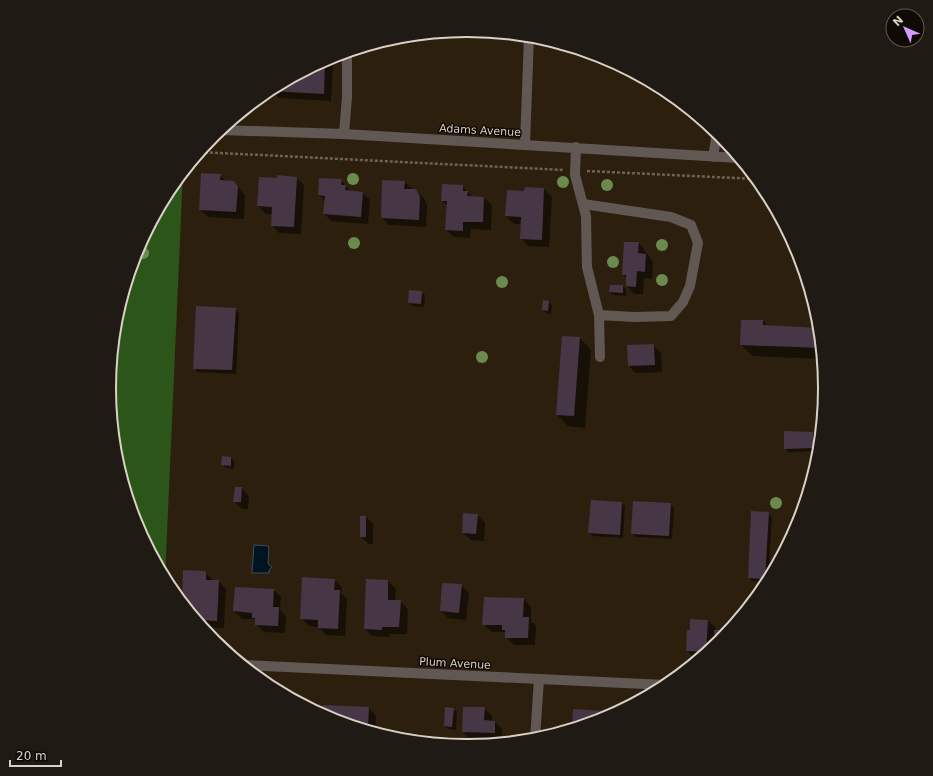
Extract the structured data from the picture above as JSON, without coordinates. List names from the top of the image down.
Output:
{
  "streets": {
    "street": ["Adams Avenue", "Plum Avenue"]
  },
  "scale_bar": "20 m",
  "north": "top left"
}
